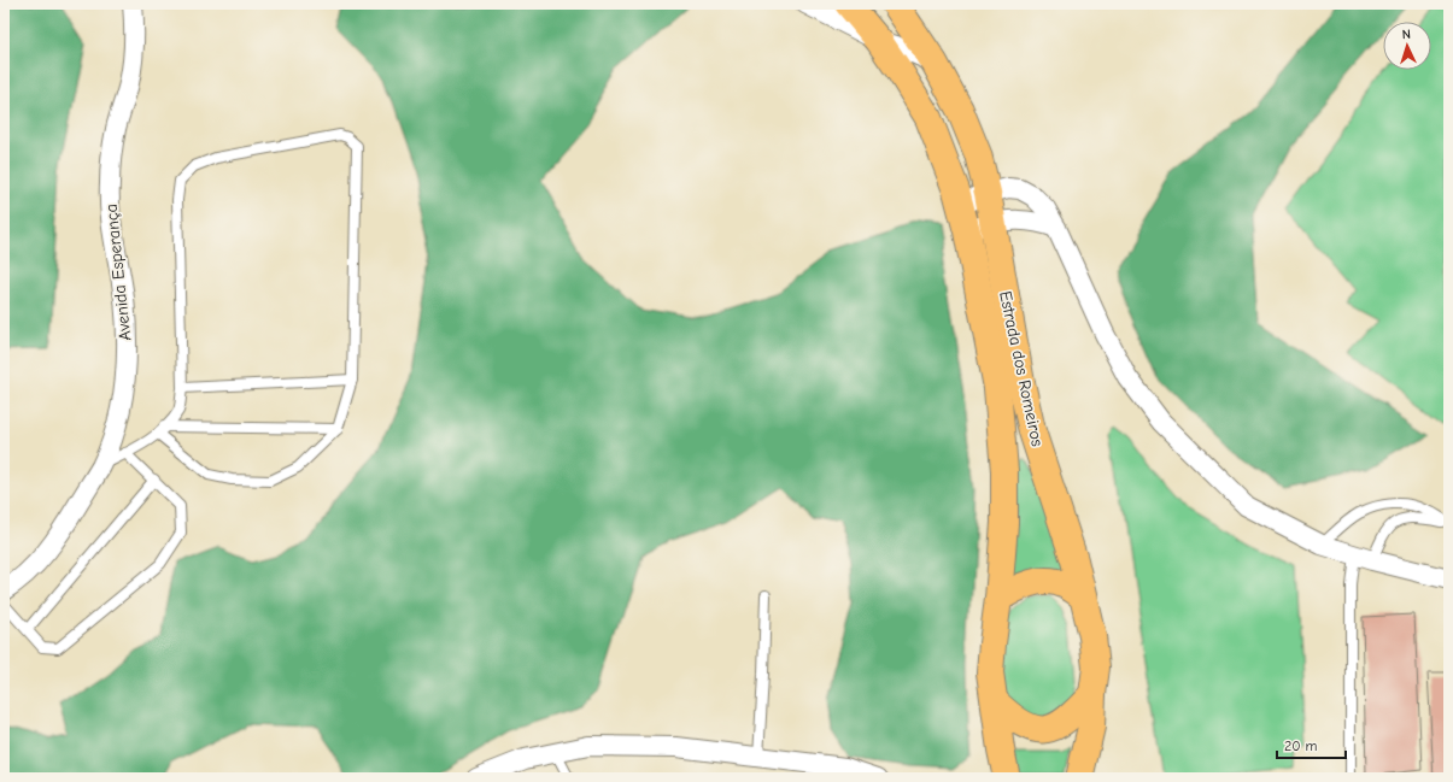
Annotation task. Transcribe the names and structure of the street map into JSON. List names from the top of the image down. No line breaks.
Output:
{"streets":{"main road":["Estrada dos Romeiros"],"street":["Avenida Esperança"]},"scale_bar":"20 m","north":"top"}
